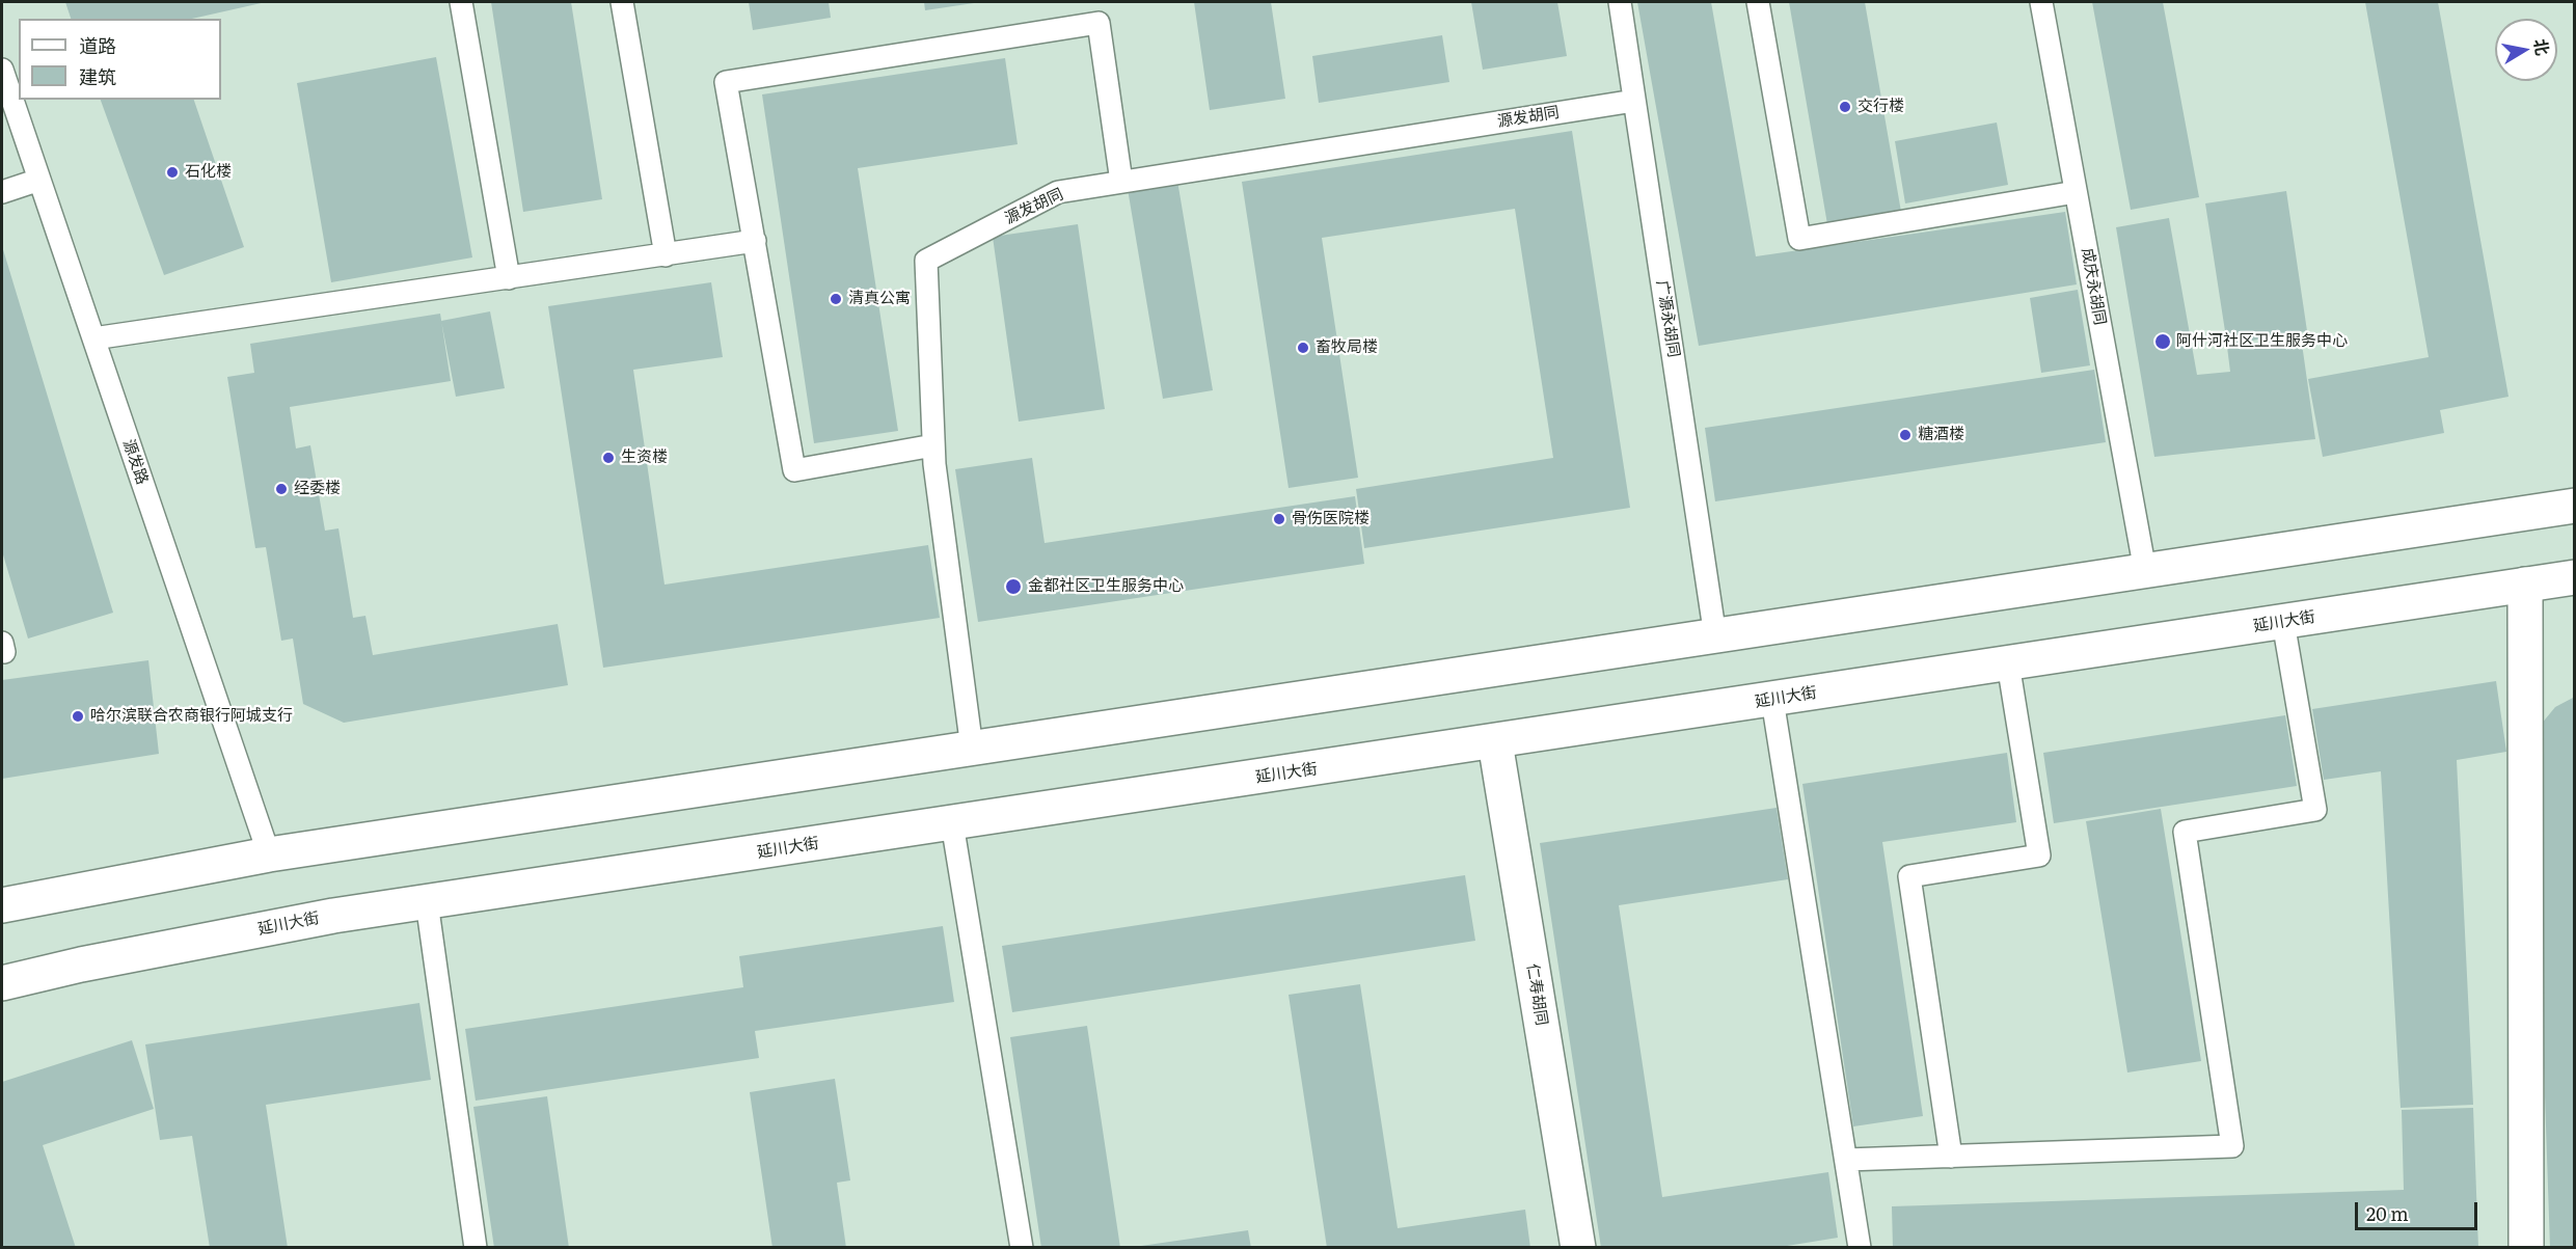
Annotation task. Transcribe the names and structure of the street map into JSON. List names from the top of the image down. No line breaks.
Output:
{"streets":{"main road":["延川大街","仁寿胡同"],"lane":["源发胡同","成庆永胡同","广源永胡同","源发路"]},"crossings":[["源发胡同","广源永胡同"],["延川大街","仁寿胡同"]],"places":["交行楼","石化楼","清真公寓","阿什河社区卫生服务中心","畜牧局楼","糖酒楼","生资楼","经委楼","骨伤医院楼","金都社区卫生服务中心","哈尔滨联合农商银行阿城支行"],"legend":["道路","建筑"],"scale_bar":"20 m","north":"right"}
